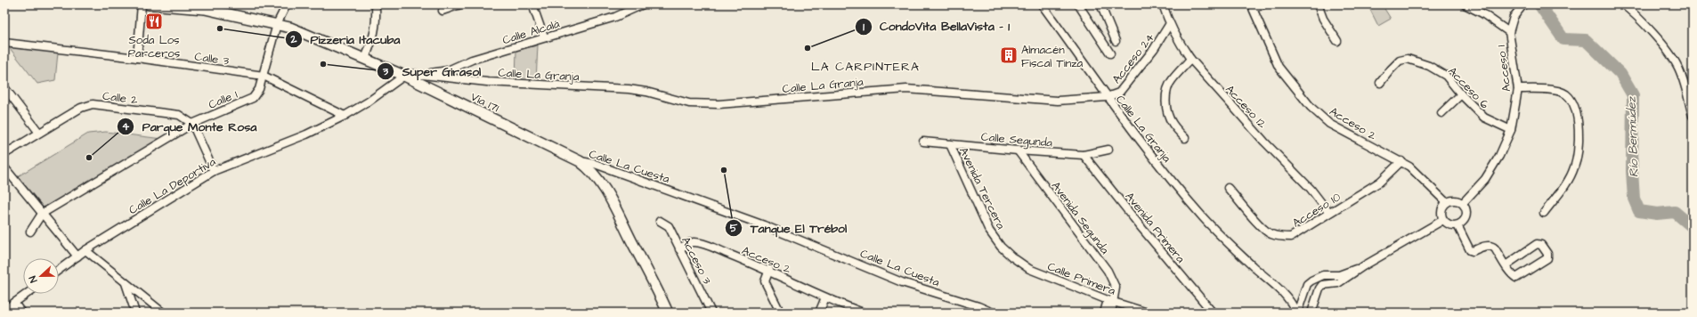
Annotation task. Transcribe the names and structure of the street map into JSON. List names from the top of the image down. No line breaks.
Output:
{"streets":{"main road":["Vía 171"],"street":["Calle Alcalá","Calle 3","Acceso 24","Acceso 1","Calle La Granja","Acceso 6","Calle 2","Calle 1","Acceso 12","Acceso 2","Calle Segunda","Calle La Cuesta","Calle La Deportiva","Avenida Tercera","Acceso 10","Avenida Segunda","Avenida Primera","Acceso 3","Calle Primera"]},"crossings":[["Calle Alcalá","Calle La Granja"],["Calle 3","Calle 1"],["Calle 3","Calle La Deportiva"],["Acceso 24","Calle La Granja"],["Acceso 24","Acceso 12"],["Acceso 1","Acceso 6"],["Acceso 1","Acceso 2"],["Calle La Granja","Vía 171"],["Calle La Granja","Calle La Deportiva"],["Calle 2","Calle 1"],["Calle 1","Vía 171"],["Vía 171","Calle La Cuesta"],["Vía 171","Calle La Deportiva"],["Acceso 12","Acceso 10"],["Acceso 2","Acceso 10"],["Acceso 2","Acceso 3"],["Calle Segunda","Avenida Tercera"],["Calle Segunda","Avenida Segunda"],["Calle Segunda","Avenida Primera"],["Avenida Tercera","Calle Primera"],["Avenida Segunda","Calle Primera"]],"districts":["LA CARPINTERA"],"water":["Río Bermúdez"],"places":{"restaurant":["Soda Los Parceros"],"other":["Pizzeria Itacuba","CondoVita BellaVista - 1","Super Girasol","Parque Monte Rosa","Tanque El Trébol"],"building":["Almacén Fiscal Tinza"]},"north":"left"}
